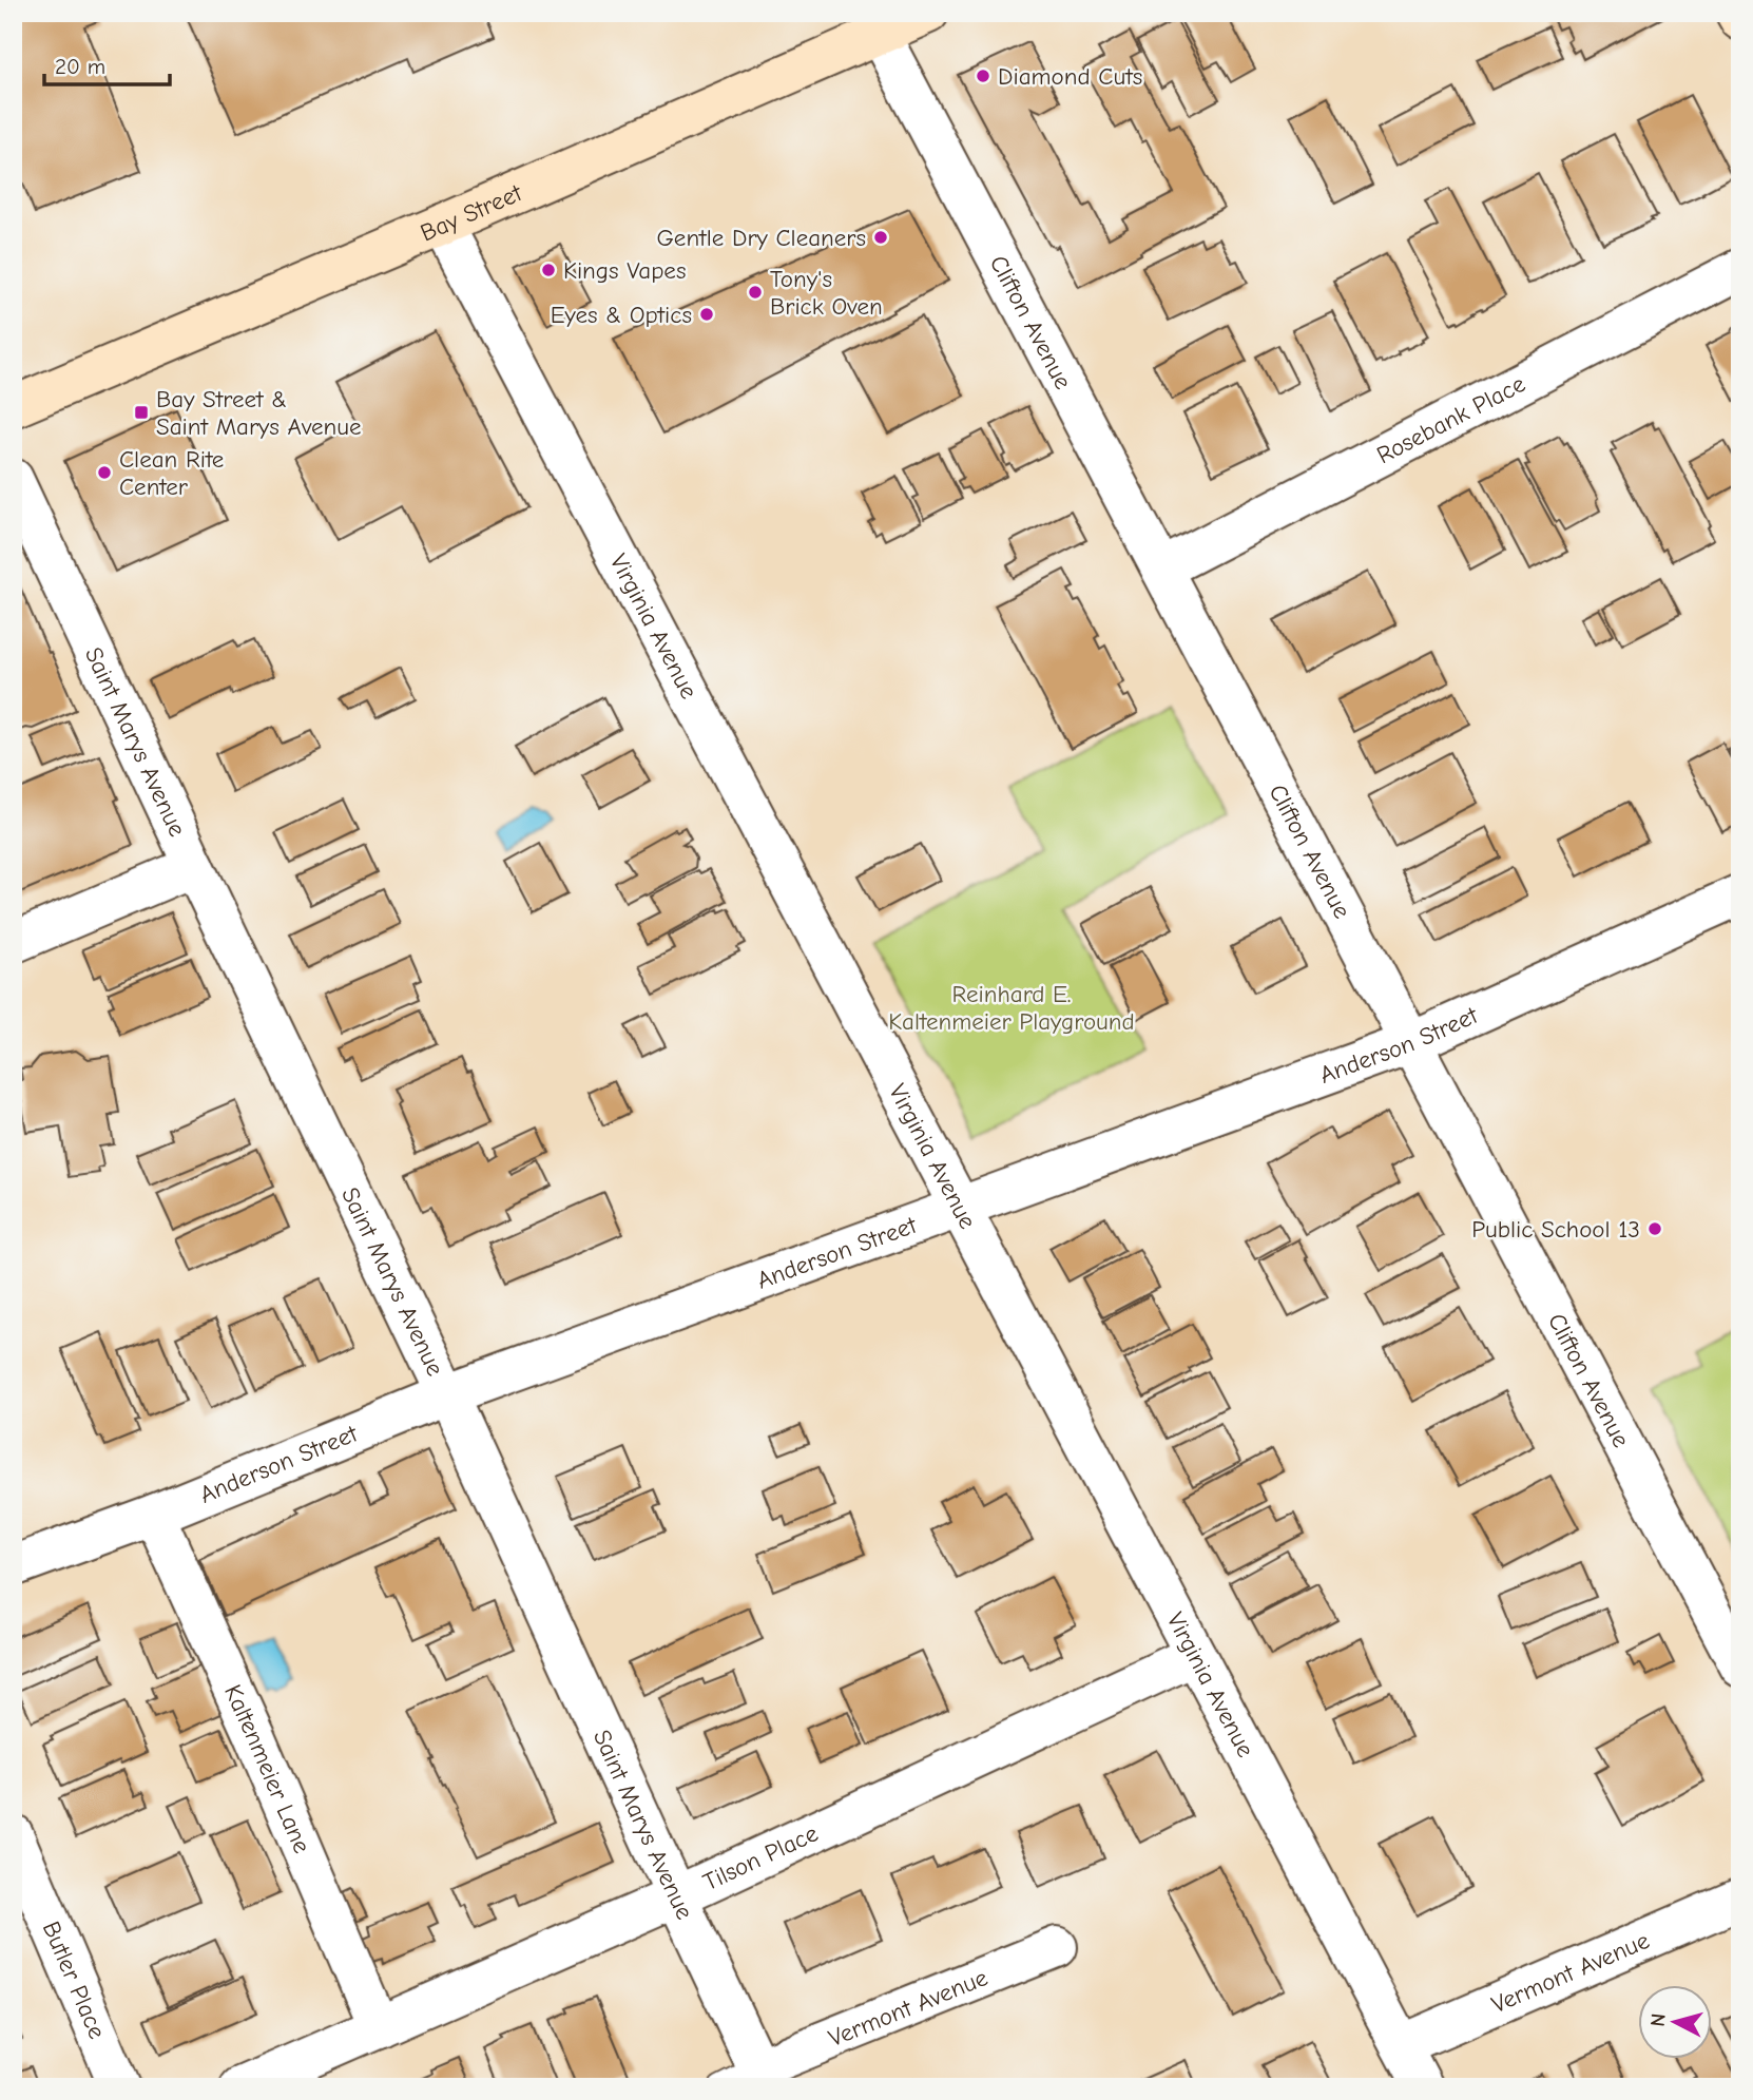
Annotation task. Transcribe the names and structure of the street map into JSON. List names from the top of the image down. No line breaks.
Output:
{"streets":{"main road":["Bay Street"],"street":["Clifton Avenue","Rosebank Place","Virginia Avenue","Saint Marys Avenue","Anderson Street","Kaltenmeier Lane","Tilson Place","Vermont Avenue","Butler Place"]},"crossings":[["Bay Street","Clifton Avenue"],["Bay Street","Virginia Avenue"],["Clifton Avenue","Rosebank Place"],["Clifton Avenue","Anderson Street"],["Virginia Avenue","Anderson Street"],["Virginia Avenue","Tilson Place"],["Virginia Avenue","Vermont Avenue"],["Saint Marys Avenue","Anderson Street"],["Saint Marys Avenue","Tilson Place"],["Saint Marys Avenue","Vermont Avenue"],["Anderson Street","Kaltenmeier Lane"],["Kaltenmeier Lane","Tilson Place"]],"parks":["Reinhard E. Kaltenmeier Playground"],"places":{"other":["Diamond Cuts","Gentle Dry Cleaners","Kings Vapes","Tony's Brick Oven","Eyes & Optics","Clean Rite Center","Public School 13"],"transit":["Bay Street & Saint Marys Avenue"]},"scale_bar":"20 m","north":"left"}
